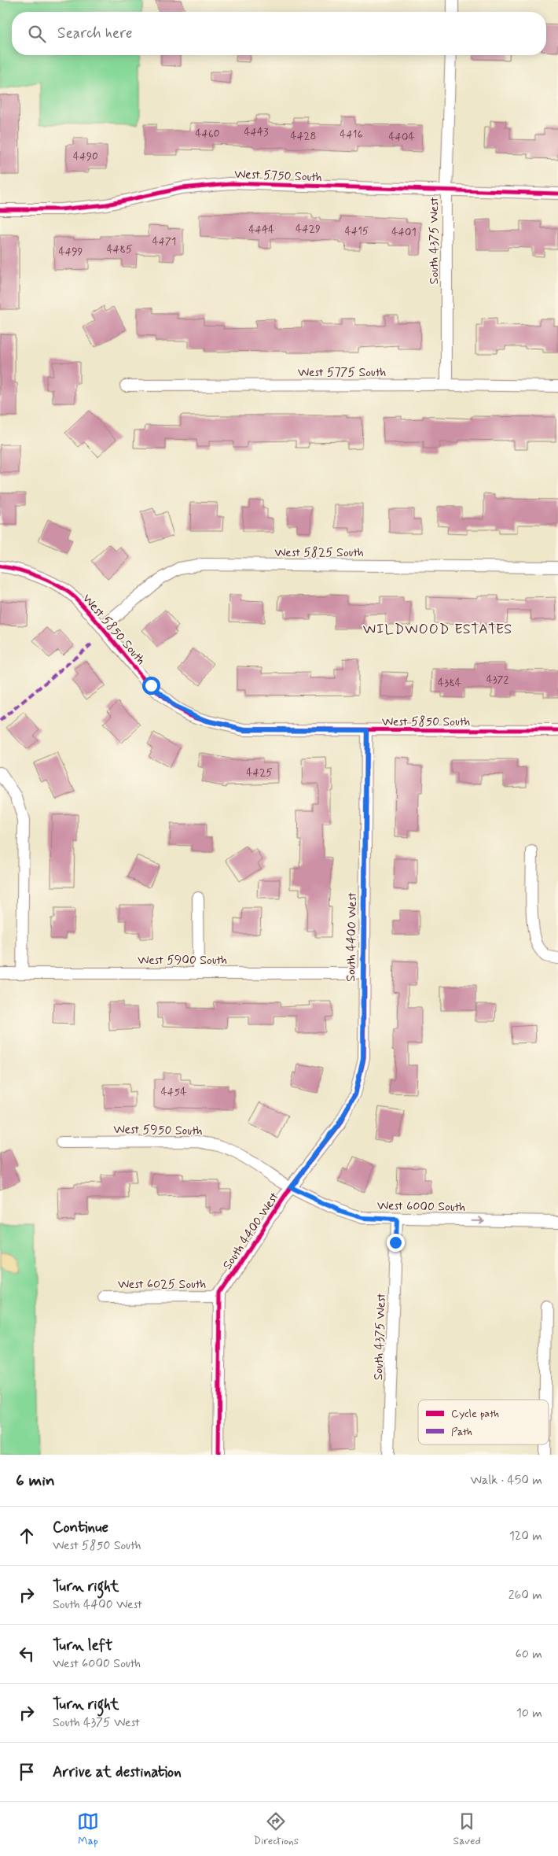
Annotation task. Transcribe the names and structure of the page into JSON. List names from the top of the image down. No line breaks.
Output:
{"streets":{"street":["West 5750 South","South 4375 West","West 5775 South","West 5825 South","West 5850 South","South 4400 West","West 5900 South","West 5950 South","West 6000 South","West 6025 South"]},"crossings":[["West 5750 South","South 4375 West"],["South 4375 West","West 5775 South"],["South 4375 West","West 6000 South"],["West 5825 South","West 5850 South"],["West 5850 South","South 4400 West"],["South 4400 West","West 5900 South"],["South 4400 West","West 5950 South"],["South 4400 West","West 6000 South"],["South 4400 West","West 6025 South"],["West 5950 South","West 6000 South"]],"one_way":["West 6000 South"],"districts":["WILDWOOD ESTATES"],"house_numbers":["4443","4460","4416","4428","4404","4490","4429","4444","4415","4401","4471","4485","4499","4372","4384","4425","4454"],"legend":["Cycle path","Path"],"page":{"search":"Search here","heading":["6 min","Walk · 450 m"],"list":[["Continue","West 5850 South","120 m"],["Turn right","South 4400 West","260 m"],["Turn left","West 6000 South","60 m"],["Turn right","South 4375 West","10 m"],"Arrive at destination"],"nav":["Map","Directions","Saved"]}}
